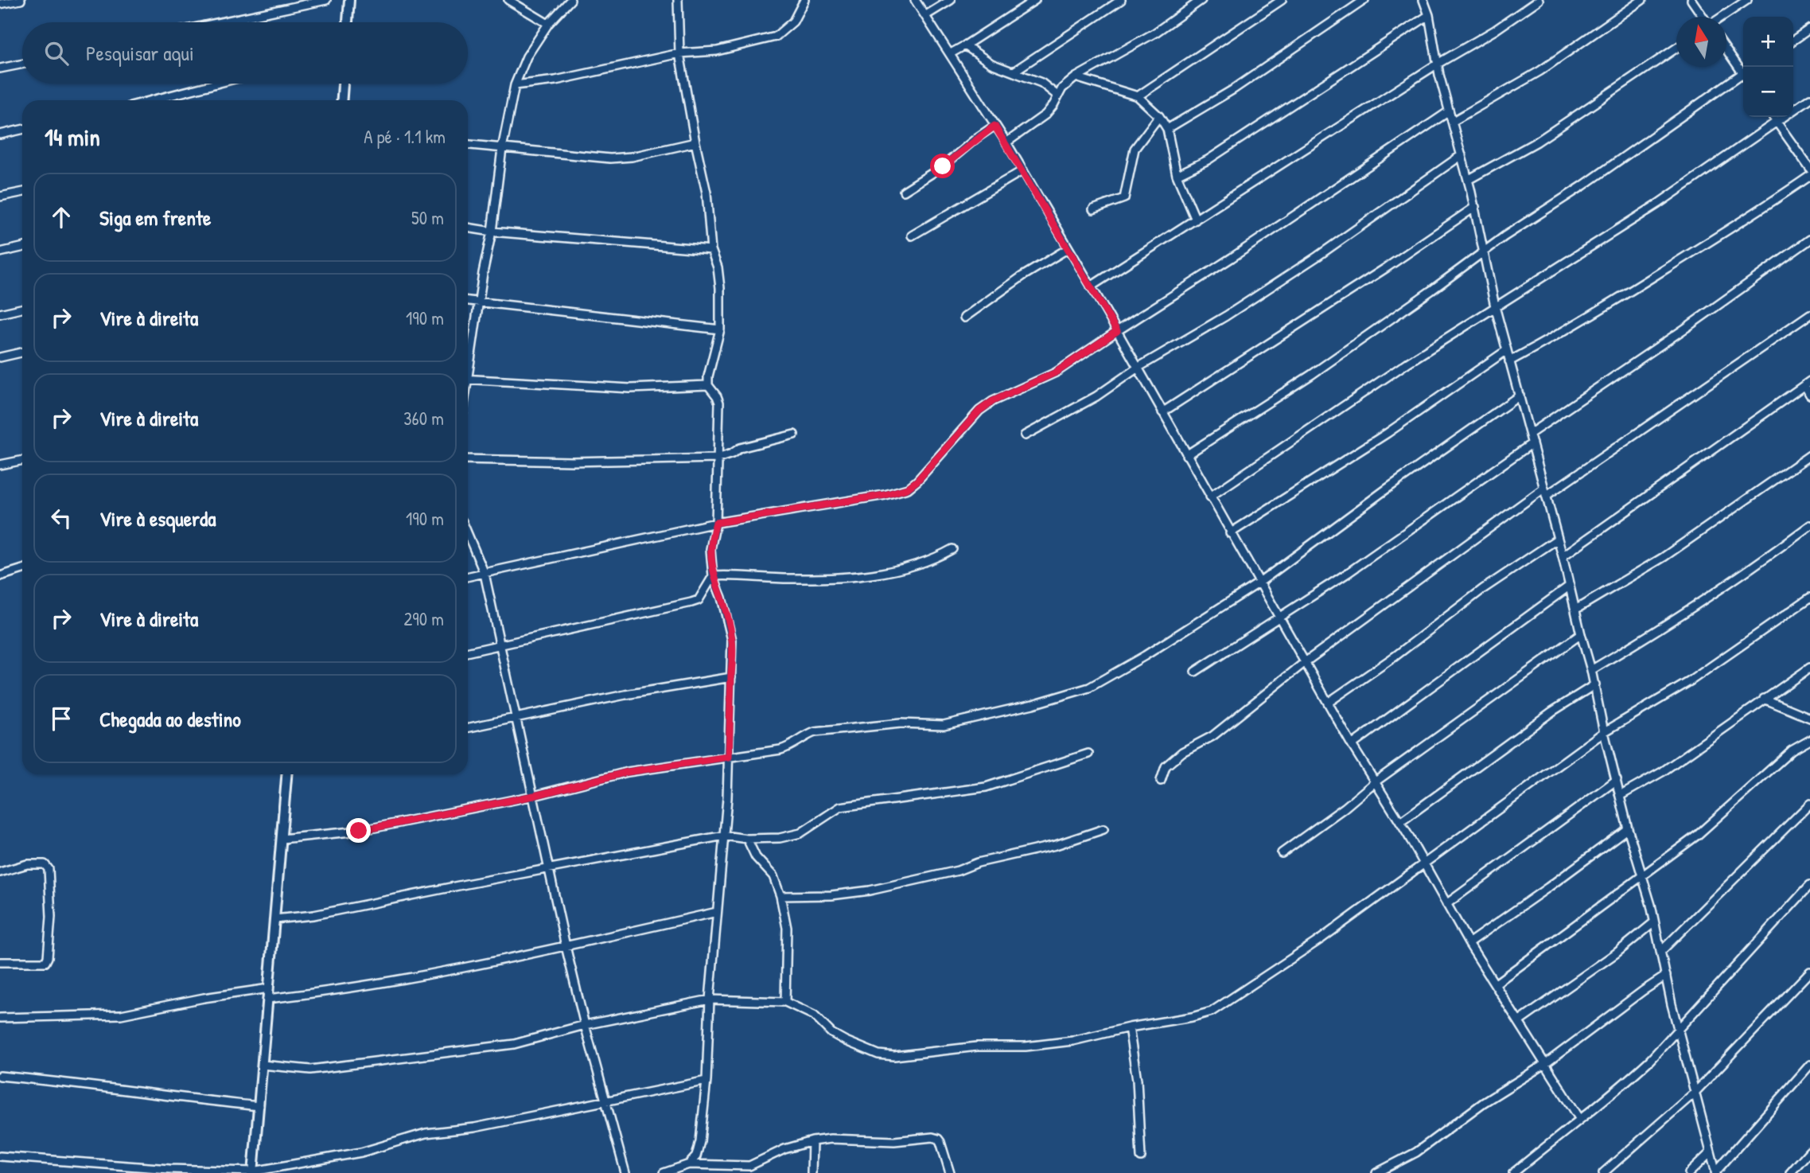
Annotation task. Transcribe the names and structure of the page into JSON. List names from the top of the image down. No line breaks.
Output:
{"north":"top","page":{"map_buttons":["+","−"],"search":"Pesquisar aqui","heading":["14 min","A pé · 1.1 km"],"list":[["Siga em frente","50 m"],["Vire à direita","190 m"],["Vire à direita","360 m"],["Vire à esquerda","190 m"],["Vire à direita","290 m"],"Chegada ao destino"]}}
